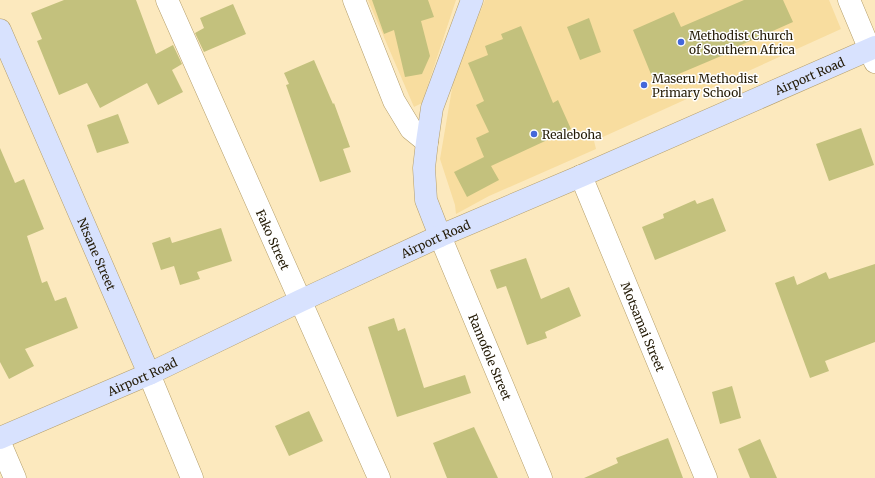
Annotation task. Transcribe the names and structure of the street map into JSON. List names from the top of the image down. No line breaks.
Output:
{"streets":{"street":["Airport Road","Fako Street","Ntsane Street","Motsamai Street","Ramofole Street"]},"crossings":[["Airport Road","Fako Street"],["Airport Road","Ntsane Street"],["Airport Road","Motsamai Street"],["Airport Road","Ramofole Street"]],"places":["Methodist Church of Southern Africa","Maseru Methodist Primary School","Realeboha"]}
